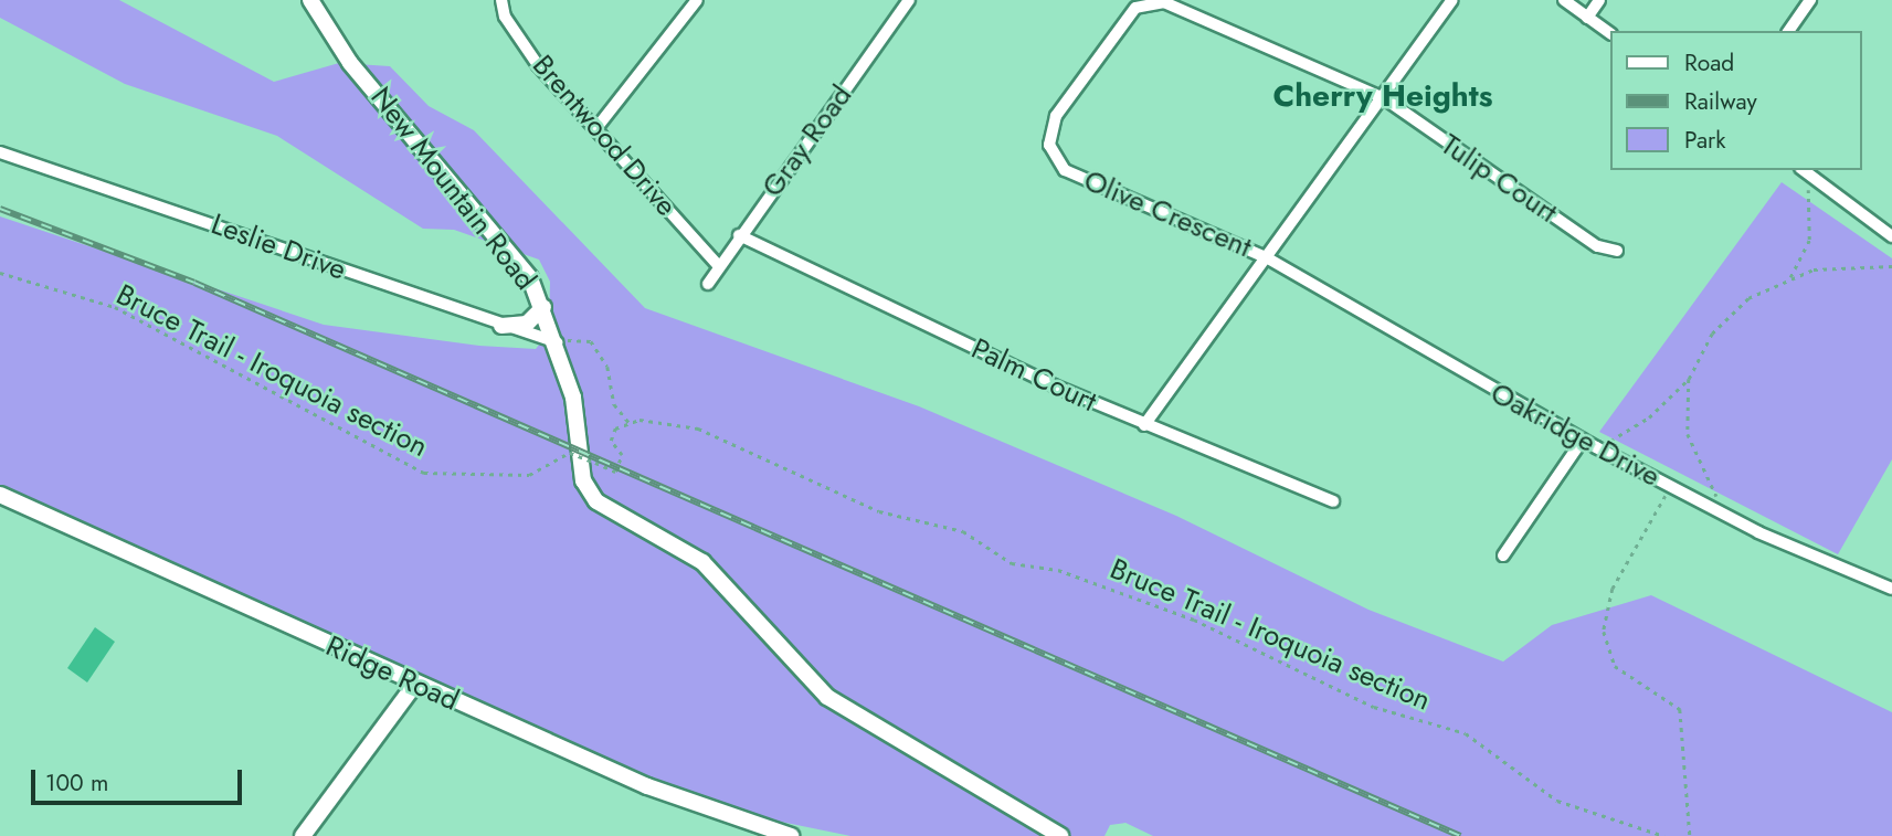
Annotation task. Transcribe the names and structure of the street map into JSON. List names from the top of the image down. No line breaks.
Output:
{"streets":{"main road":["New Mountain Road","Ridge Road"],"street":["Brentwood Drive","Gray Road","Tulip Court","Olive Crescent","Leslie Drive","Palm Court","Oakridge Drive"],"path":["Bruce Trail - Iroquoia section"]},"crossings":[["Brentwood Drive","Gray Road"],["Gray Road","Palm Court"],["Tulip Court","Olive Crescent"],["New Mountain Road","Leslie Drive"],["Olive Crescent","Oakridge Drive"]],"districts":["Cherry Heights"],"legend":["Road","Railway","Park"],"scale_bar":"100 m"}
